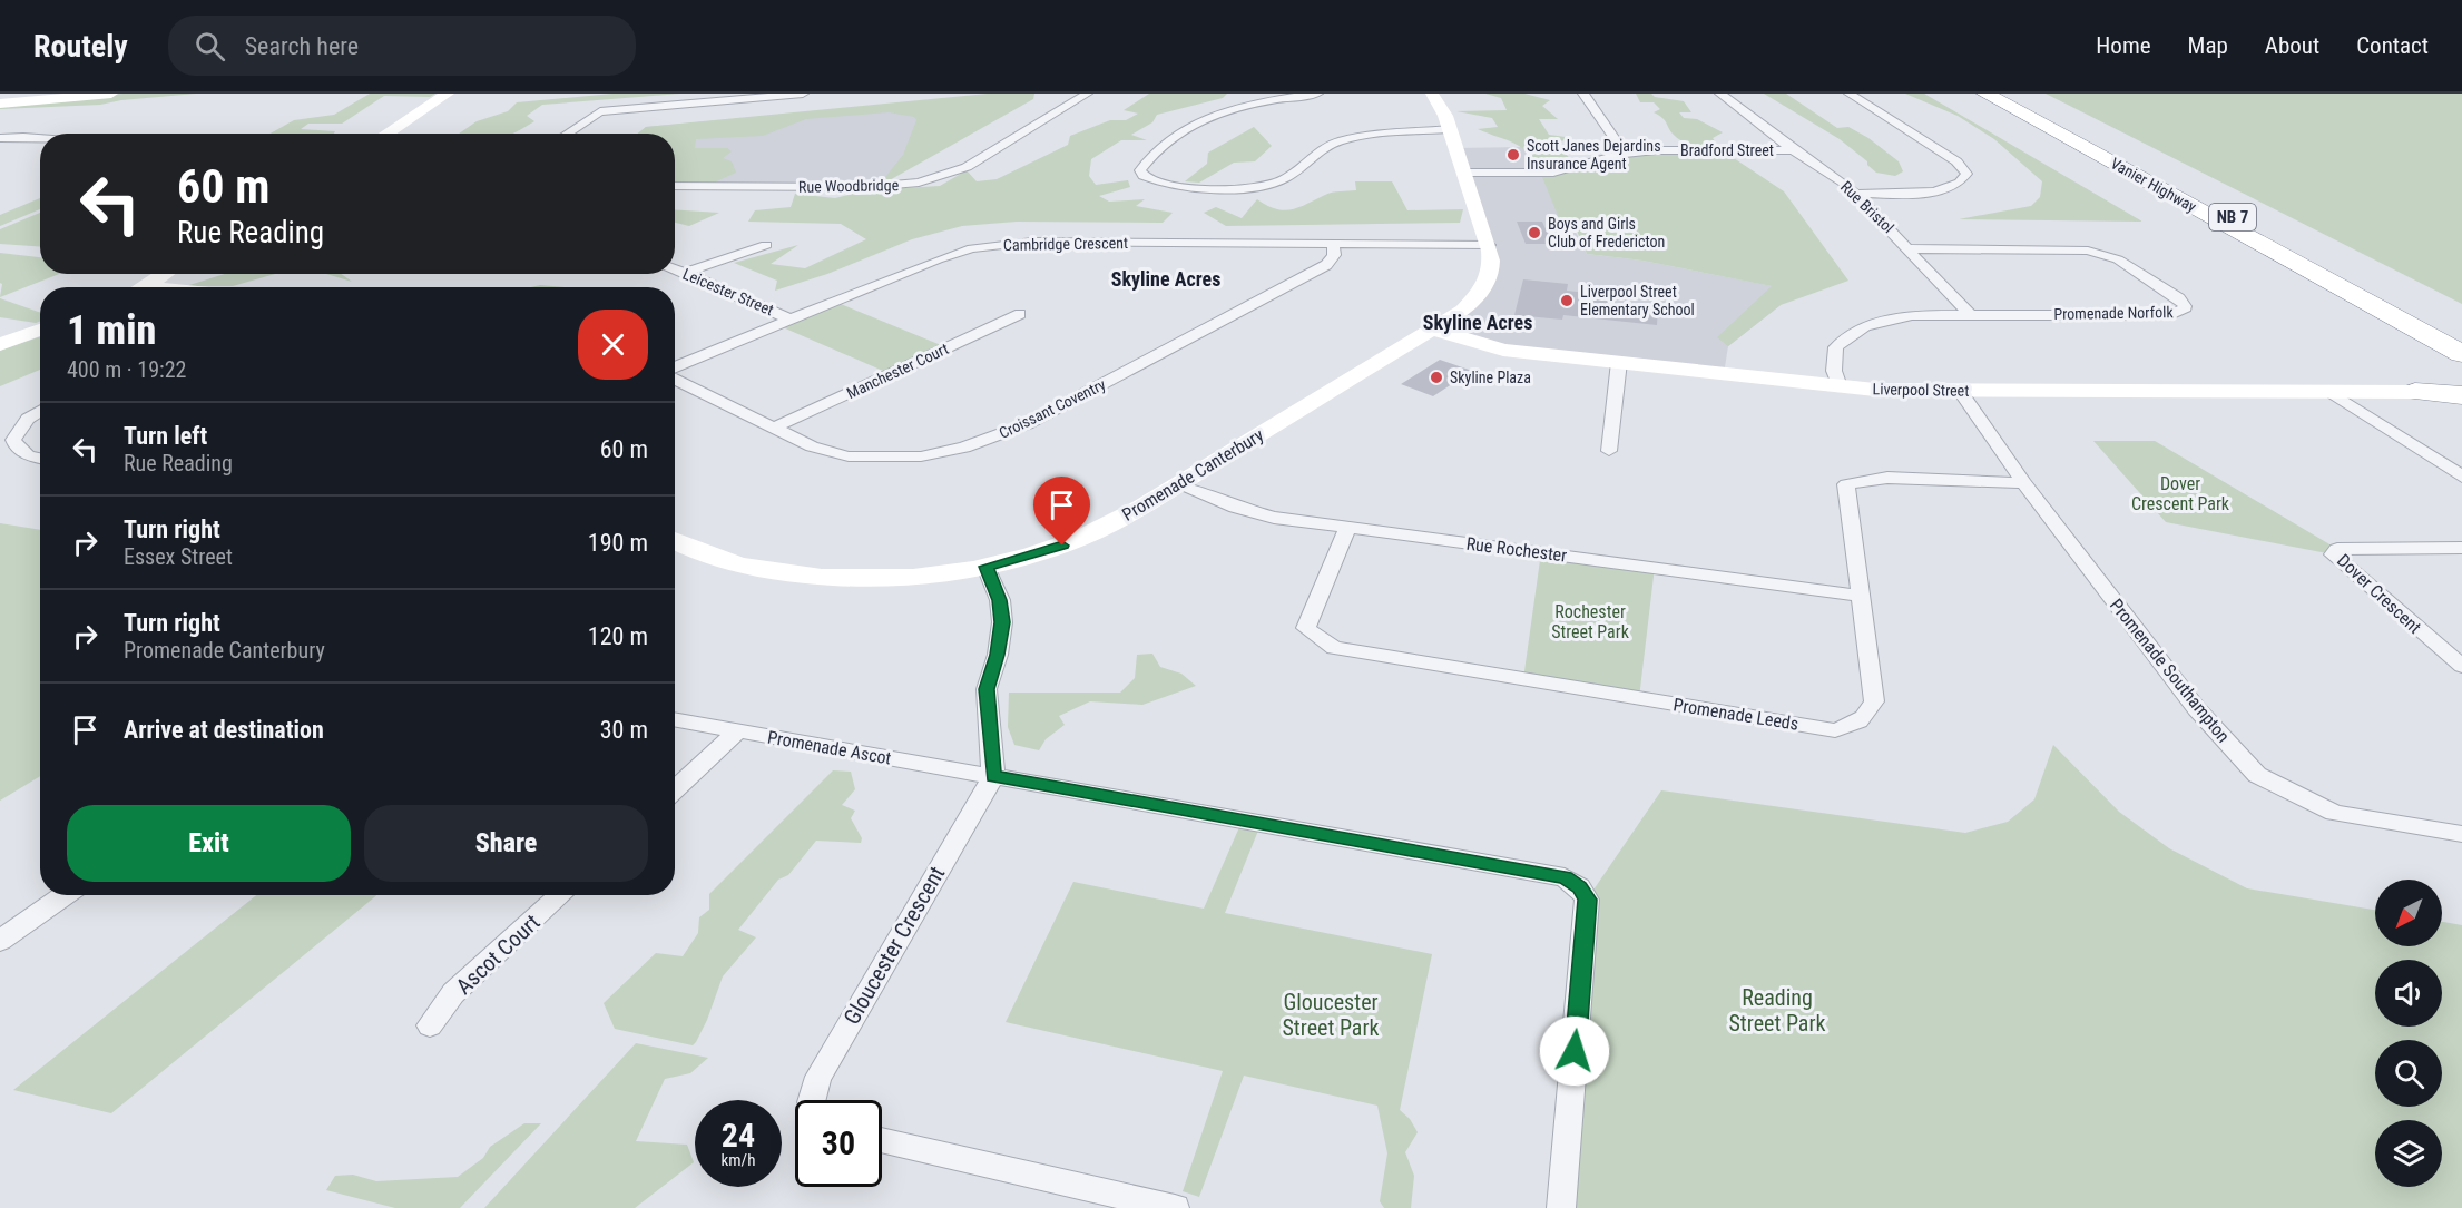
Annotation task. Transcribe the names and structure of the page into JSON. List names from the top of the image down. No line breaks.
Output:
{"streets":{"highway":["Vanier Highway","NB 7"],"street":["Bradford Street","Rue Woodbridge","Rue Bristol","Cambridge Crescent","Leicester Street","Promenade Norfolk","Manchester Court","Liverpool Street","Croissant Coventry","Promenade Canterbury","Rue Rochester","Dover Crescent","Promenade Southampton","Promenade Leeds","Promenade Ascot","Gloucester Crescent","Ascot Court"]},"crossings":[["Bradford Street","Rue Bristol"],["Bradford Street","Promenade Canterbury"],["Rue Bristol","Promenade Norfolk"],["Cambridge Crescent","Leicester Street"],["Cambridge Crescent","Croissant Coventry"],["Cambridge Crescent","Promenade Canterbury"],["Promenade Norfolk","Liverpool Street"],["Manchester Court","Croissant Coventry"],["Liverpool Street","Promenade Canterbury"],["Liverpool Street","Promenade Southampton"],["Promenade Canterbury","Rue Rochester"],["Rue Rochester","Promenade Leeds"],["Promenade Southampton","Promenade Leeds"],["Promenade Ascot","Gloucester Crescent"]],"districts":["Skyline Acres","Skyline Acres"],"parks":["Dover Crescent Park","Rochester Street Park","Reading Street Park","Gloucester Street Park"],"places":["Scott Janes Dejardins Insurance Agent","Boys and Girls Club of Fredericton","Liverpool Street Elementary School","Skyline Plaza"],"north":"bottom left","page":{"header":"Routely","search":"Search here","nav":["Home","Map","About","Contact"],"turn":["60 m","Rue Reading"],"heading":["1 min","400 m · 19:22"],"list":[{"name":"Turn left","note":"Rue Reading","value":"60 m"},{"name":"Turn right","note":"Essex Street","value":"190 m"},{"name":"Turn right","note":"Promenade Canterbury","value":"120 m"},{"name":"Arrive at destination","value":"30 m"}],"buttons":["Exit","Share"],"speed":"24 km/h","limit":"30"}}
